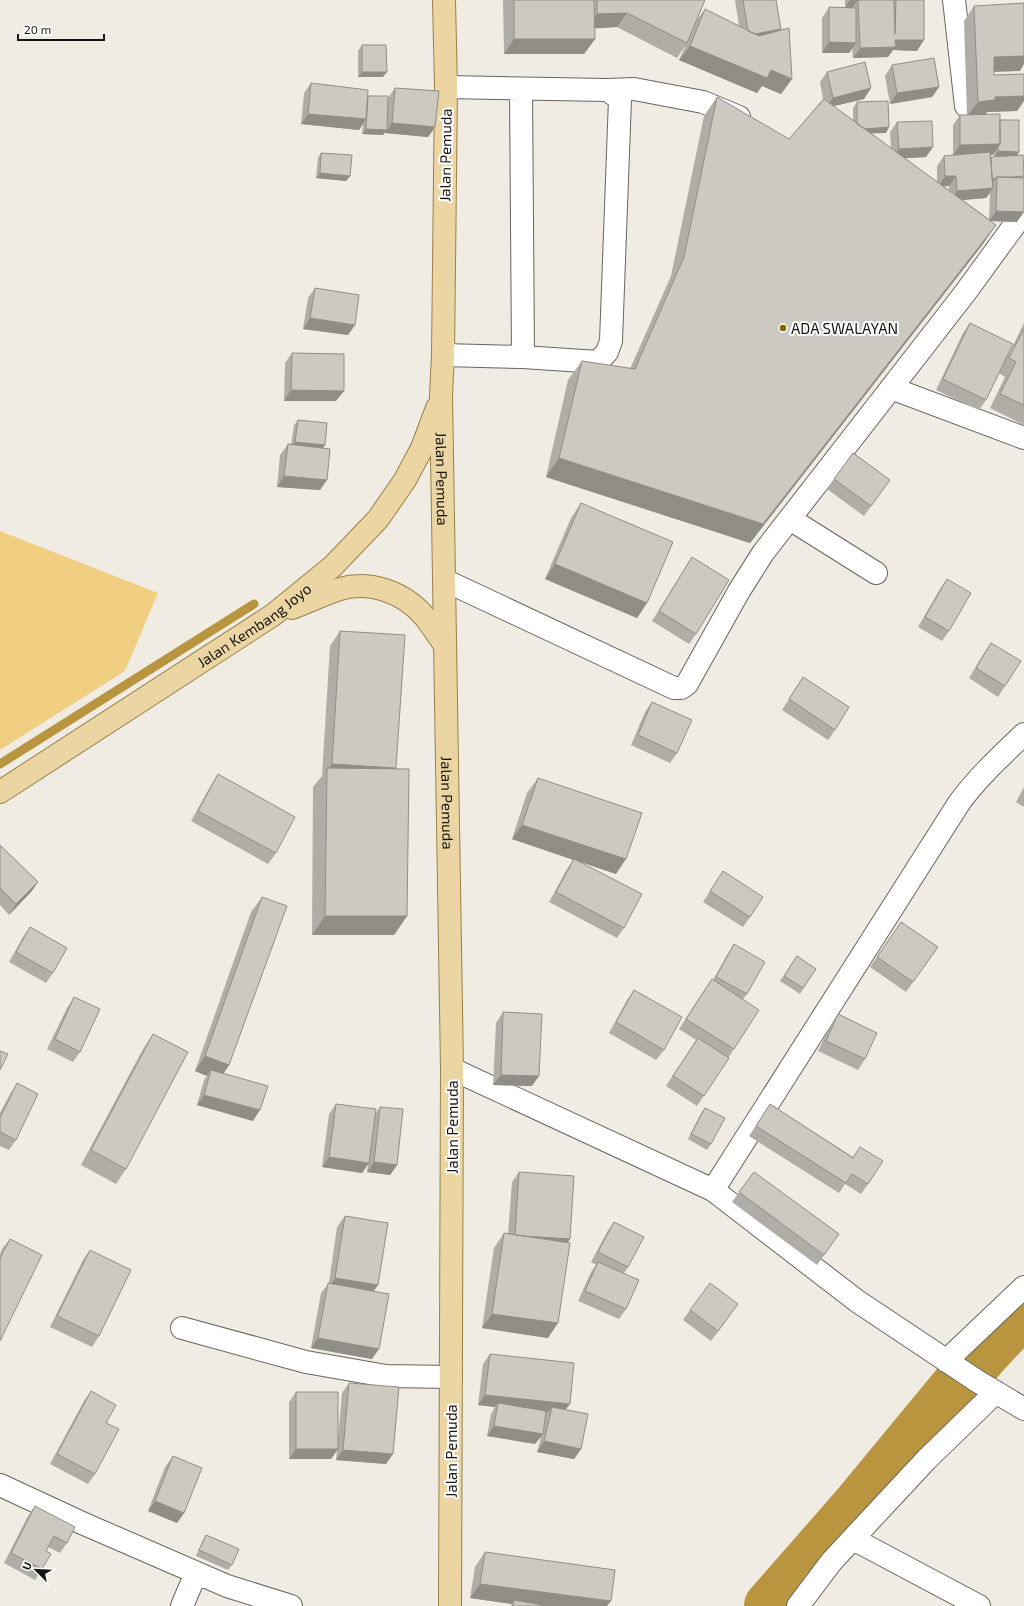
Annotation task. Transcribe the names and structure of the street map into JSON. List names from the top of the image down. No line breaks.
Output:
{"streets":{"main road":["Jalan Pemuda","Jalan Kembang Joyo"]},"crossings":[["Jalan Pemuda","Jalan Kembang Joyo"]],"places":["ADA SWALAYAN"],"scale_bar":"20 m","north":"top left"}
